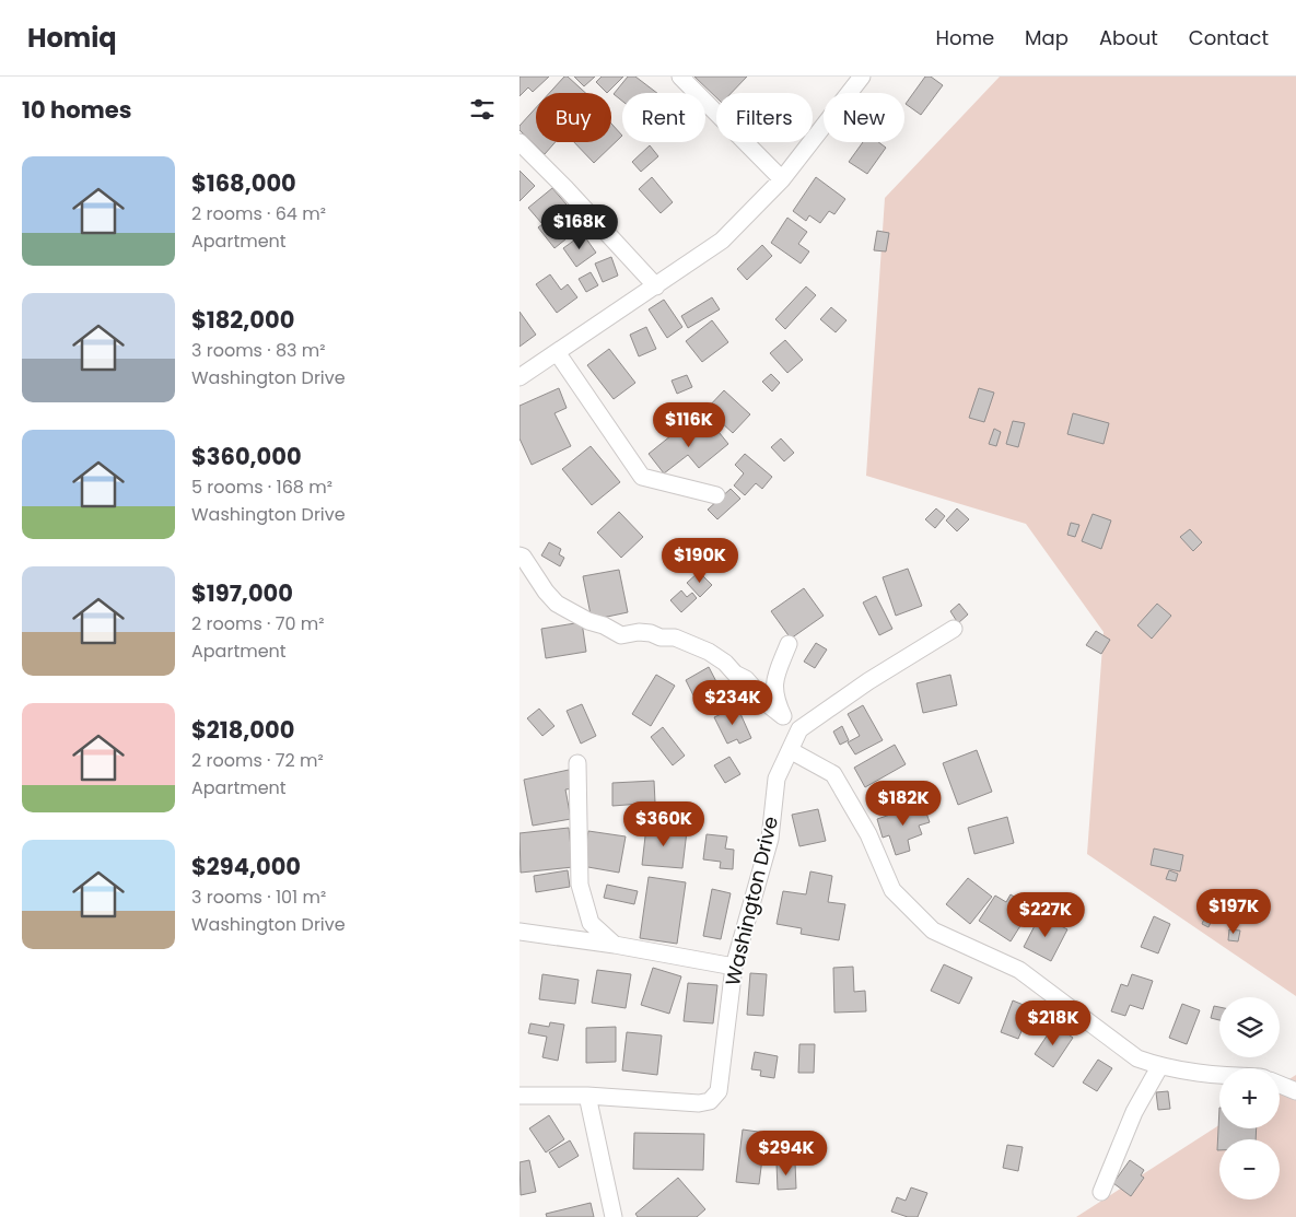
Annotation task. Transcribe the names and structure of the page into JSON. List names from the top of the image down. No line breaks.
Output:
{"streets":{"street":["Washington Drive"]},"page":{"header":"Homiq","nav":["Home","Map","About","Contact"],"heading":"10 homes","chip":["Buy","Rent","Filters","New"],"list":[{"name":"$168,000","note":"2 rooms · 64 m² · Apartment"},{"name":"$182,000","note":"3 rooms · 83 m² · Washington Drive"},{"name":"$360,000","note":"5 rooms · 168 m² · Washington Drive"},{"name":"$197,000","note":"2 rooms · 70 m² · Apartment"},{"name":"$218,000","note":"2 rooms · 72 m² · Apartment"},{"name":"$294,000","note":"3 rooms · 101 m² · Washington Drive"}],"price":["$168K","$116K","$190K","$234K","$182K","$360K","$197K","$227K","$218K","$294K"],"map_buttons":["+","−"]}}
